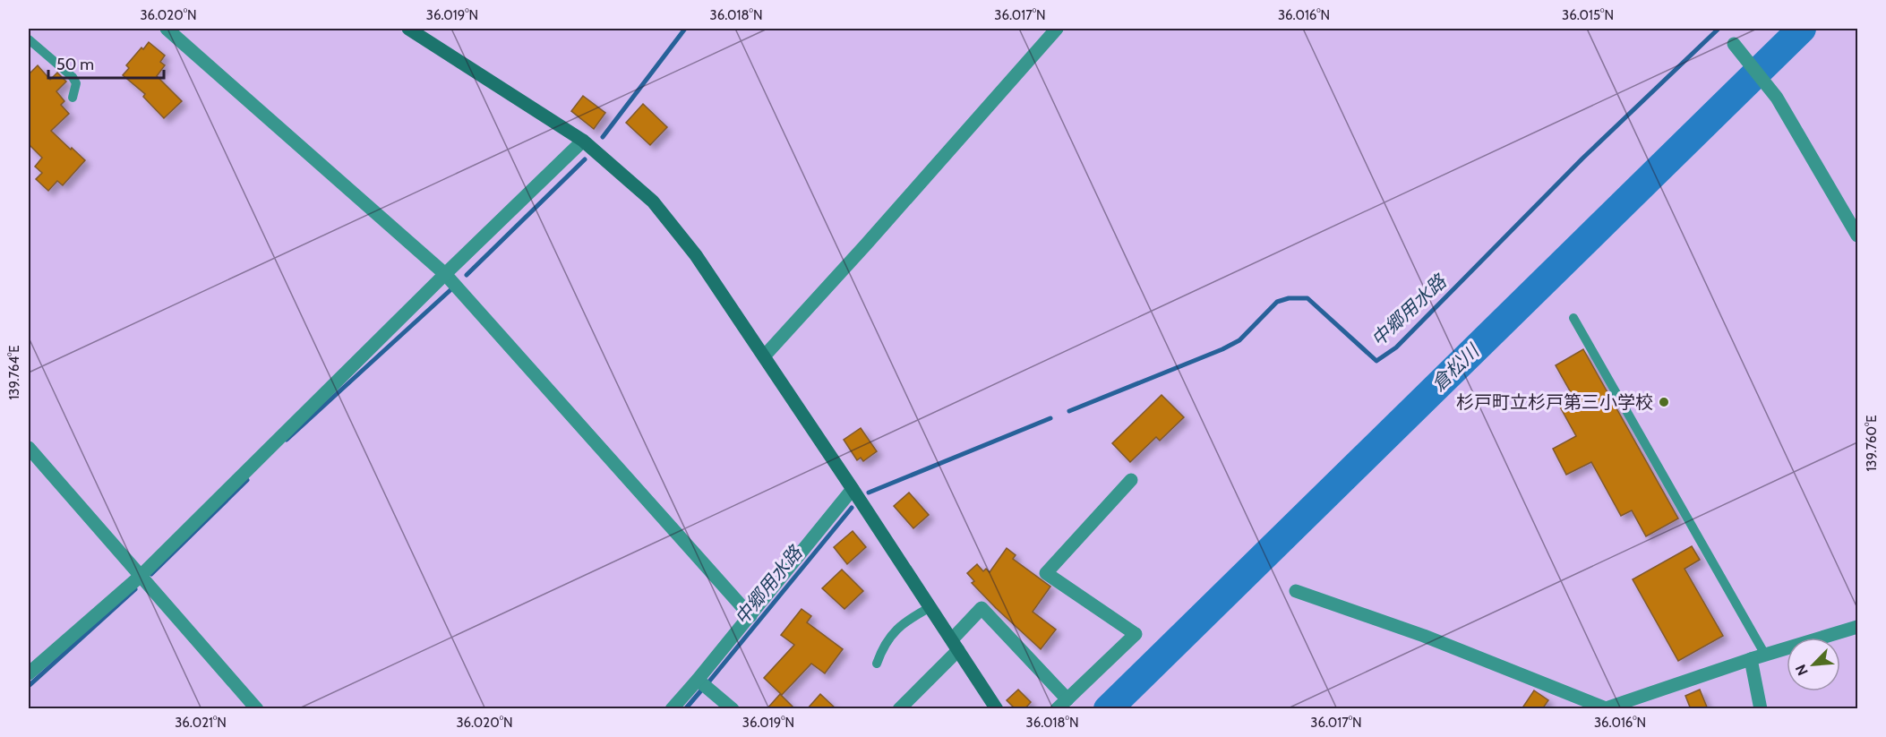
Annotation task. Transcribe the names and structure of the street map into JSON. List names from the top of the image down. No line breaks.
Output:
{"water":["中郷用水路","倉松川"],"places":["杉戸町立杉戸第三小学校"],"scale_bar":"50 m","north":"bottom left","coordinates":["36.020°N","36.019°N","36.018°N","36.017°N","36.016°N","36.015°N","139.764°E","139.760°E","36.021°N"]}
